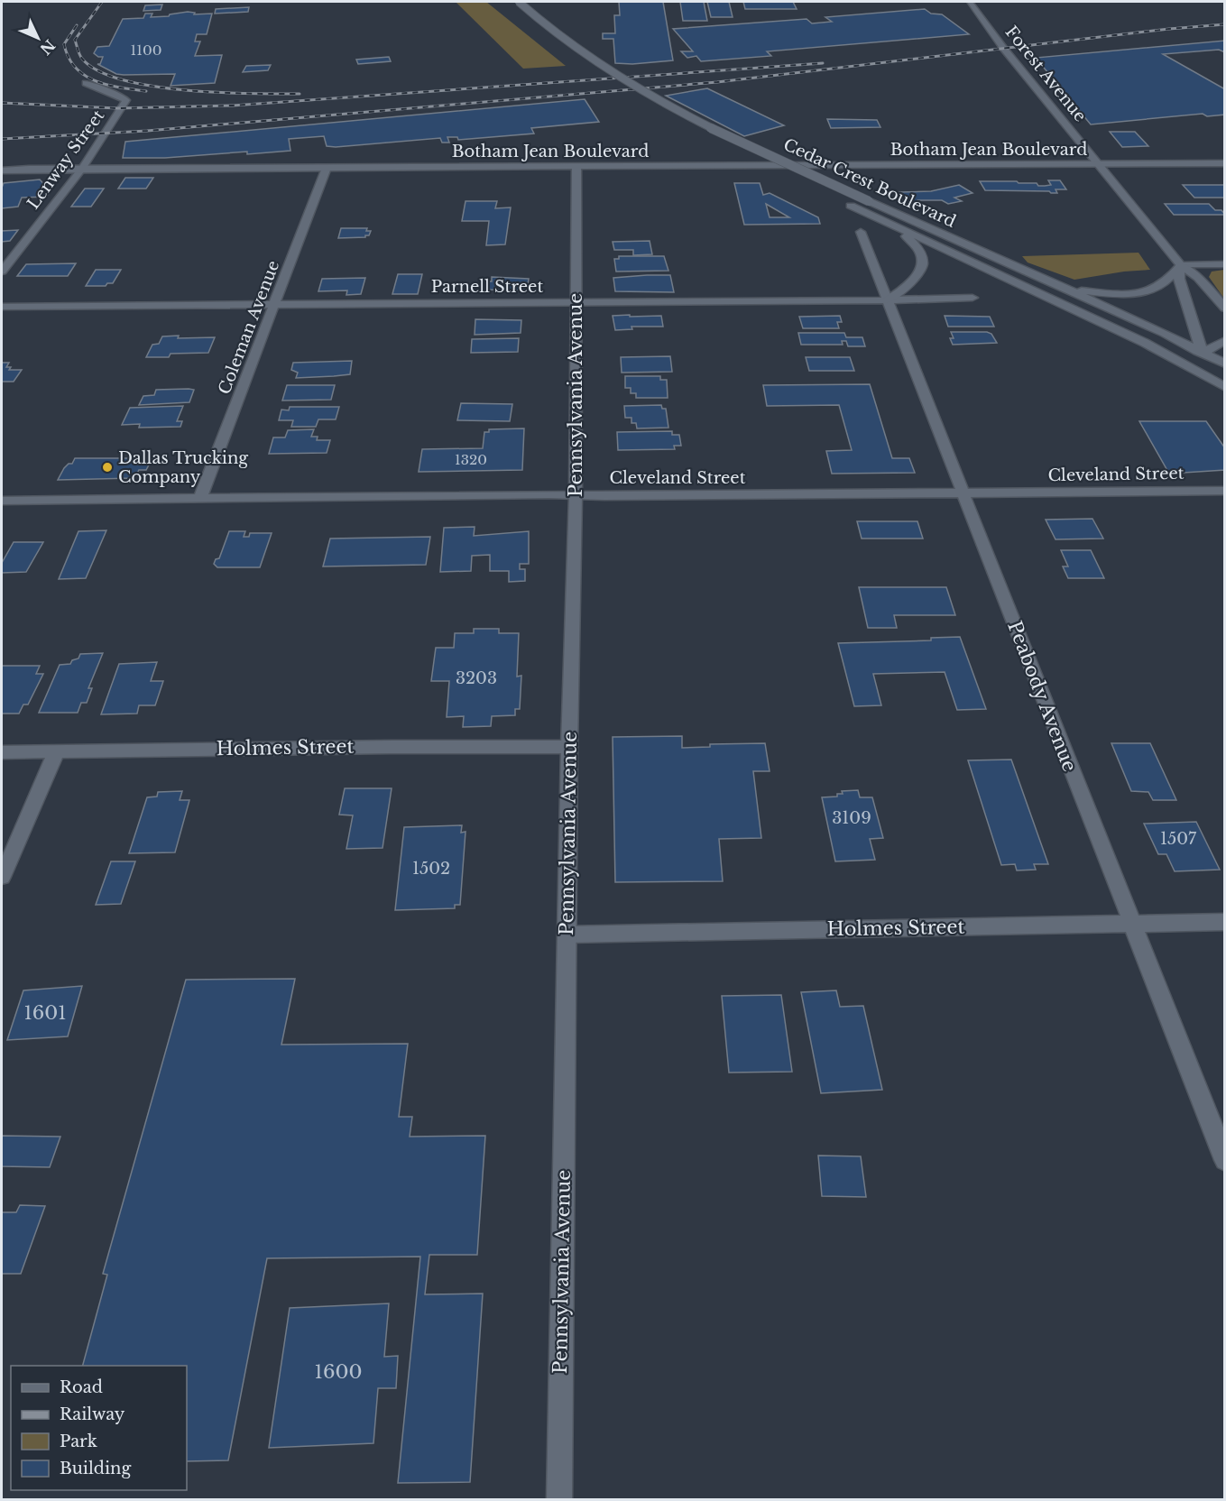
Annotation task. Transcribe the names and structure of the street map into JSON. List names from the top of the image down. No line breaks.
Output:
{"streets":{"street":["Forest Avenue","Botham Jean Boulevard","Lenway Street","Cedar Crest Boulevard","Parnell Street","Coleman Avenue","Pennsylvania Avenue","Cleveland Street","Peabody Avenue","Holmes Street"]},"crossings":[["Forest Avenue","Botham Jean Boulevard"],["Botham Jean Boulevard","Lenway Street"],["Botham Jean Boulevard","Coleman Avenue"],["Botham Jean Boulevard","Pennsylvania Avenue"],["Parnell Street","Coleman Avenue"],["Parnell Street","Pennsylvania Avenue"],["Parnell Street","Peabody Avenue"],["Coleman Avenue","Cleveland Street"],["Pennsylvania Avenue","Cleveland Street"],["Pennsylvania Avenue","Holmes Street"],["Cleveland Street","Peabody Avenue"],["Peabody Avenue","Holmes Street"]],"places":["Dallas Trucking Company"],"house_numbers":["1100","1320","3203","3109","1507","1502","1601","1600"],"legend":["Road","Railway","Park","Building"],"north":"bottom right"}
